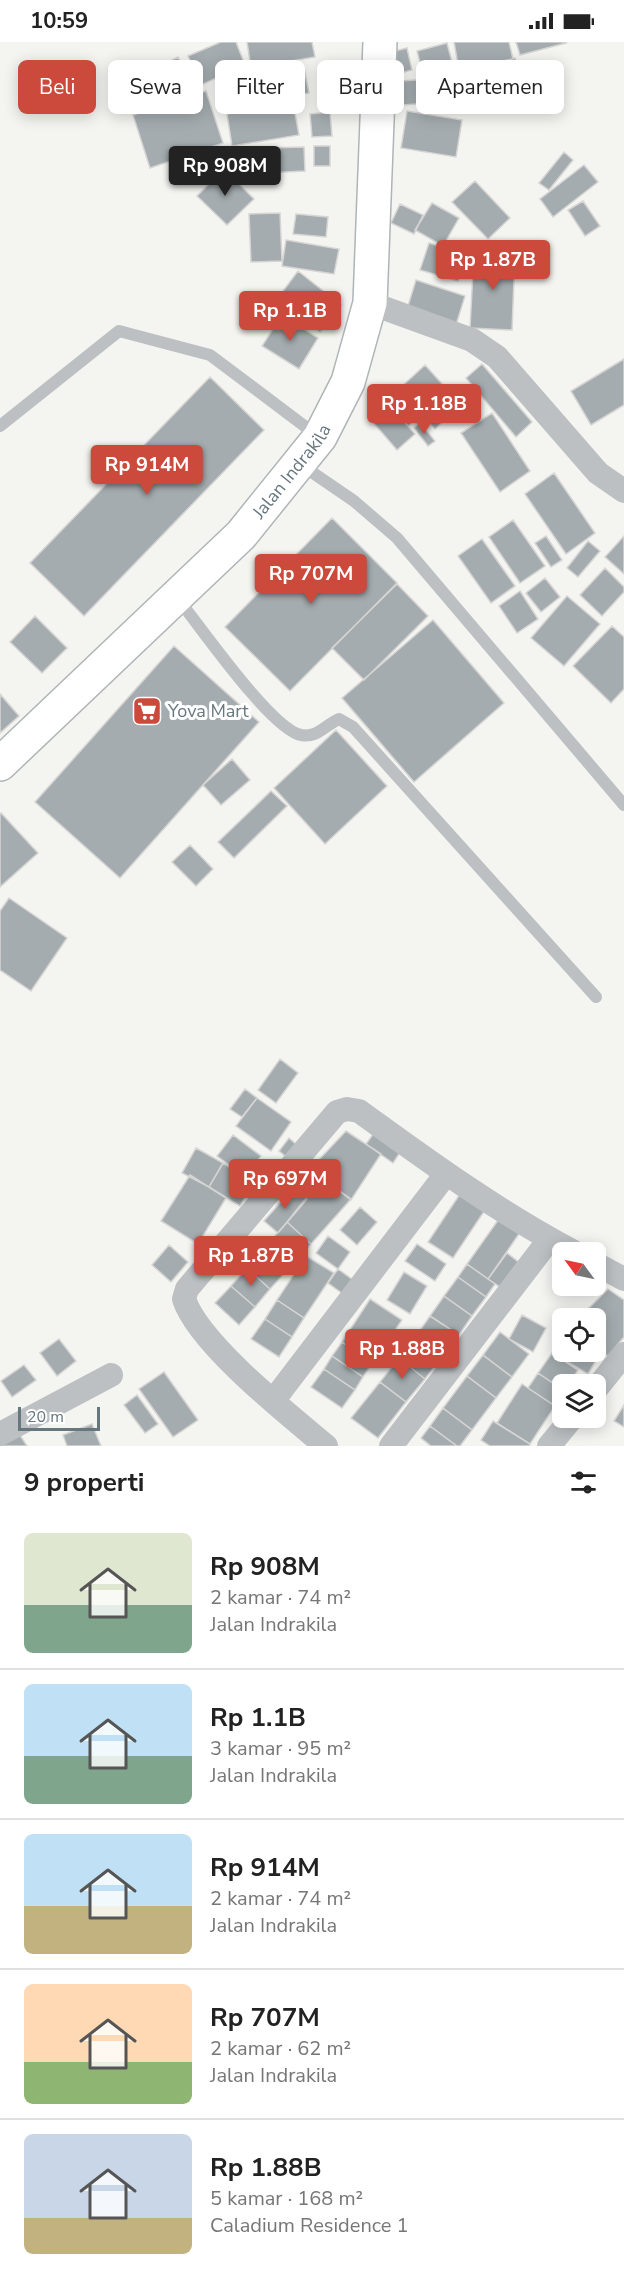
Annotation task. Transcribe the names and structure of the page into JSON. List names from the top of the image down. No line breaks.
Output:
{"streets":{"street":["Jalan Indrakila"]},"places":{"supermarket":["Yova Mart"]},"scale_bar":"20 m","north":"top left","page":{"status":"10:59","chip":["Beli","Sewa","Filter","Baru","Apartemen"],"price":["Rp 908M","Rp 1.87B","Rp 1.1B","Rp 1.18B","Rp 914M","Rp 707M","Rp 697M","Rp 1.87B","Rp 1.88B"],"scale":"20 m","heading":"9 properti","list":[{"name":"Rp 908M","note":"2 kamar · 74 m² · Jalan Indrakila"},{"name":"Rp 1.1B","note":"3 kamar · 95 m² · Jalan Indrakila"},{"name":"Rp 914M","note":"2 kamar · 74 m² · Jalan Indrakila"},{"name":"Rp 707M","note":"2 kamar · 62 m² · Jalan Indrakila"},{"name":"Rp 1.88B","note":"5 kamar · 168 m² · Caladium Residence 1"}]}}
